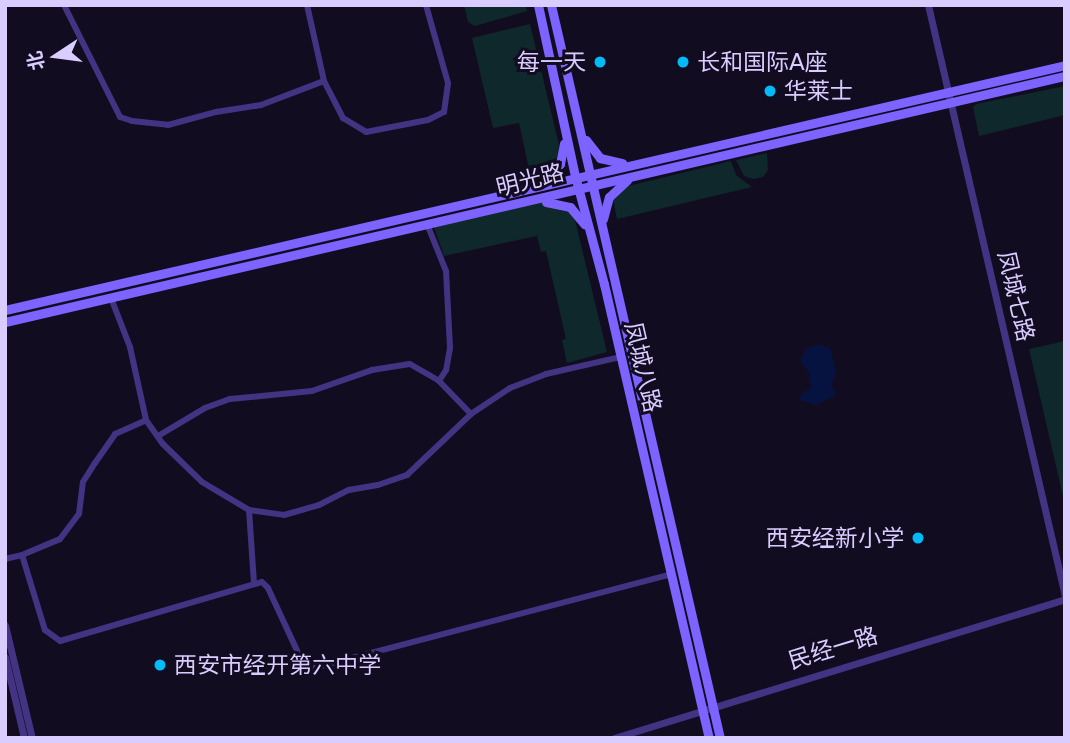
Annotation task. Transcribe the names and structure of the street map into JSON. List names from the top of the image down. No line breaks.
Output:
{"streets":{"main road":["明光路","凤城八路"],"street":["凤城七路","民经一路"]},"crossings":[["明光路","凤城七路"],["明光路","凤城八路"],["凤城七路","民经一路"],["凤城八路","民经一路"]],"places":["每一天","长和国际A座","华莱士","西安经新小学","西安市经开第六中学"],"north":"left"}
